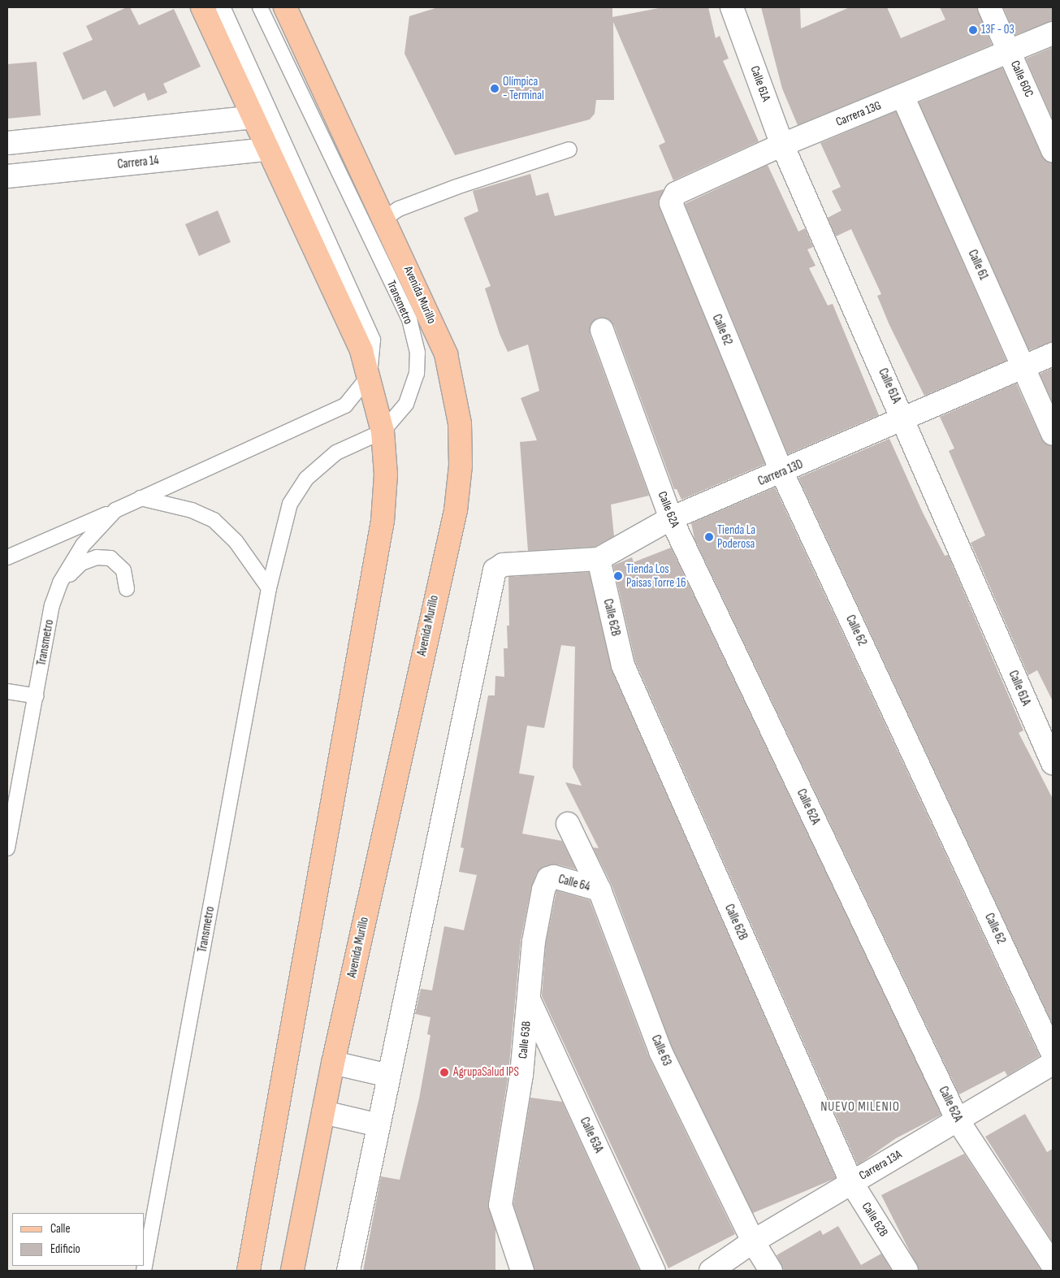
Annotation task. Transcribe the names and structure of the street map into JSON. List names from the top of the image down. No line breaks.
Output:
{"streets":{"main road":["Avenida Murillo"],"street":["Calle 60C","Calle 61A","Carrera 13G","Carrera 14","Calle 61","Calle 62","Carrera 13D","Calle 62A","Calle 62B","Calle 64","Calle 63B","Calle 63","Calle 63A","Carrera 13A"],"lane":["Transmetro"]},"crossings":[["Calle 60C","Carrera 13G"],["Calle 61A","Carrera 13G"],["Calle 61A","Carrera 13D"],["Carrera 13G","Calle 61"],["Carrera 13G","Calle 62"],["Calle 61","Carrera 13D"],["Calle 62","Carrera 13D"],["Carrera 13D","Calle 62A"],["Carrera 13D","Calle 62B"],["Calle 62A","Carrera 13A"],["Calle 62B","Carrera 13A"],["Calle 64","Calle 63B"],["Calle 64","Calle 63"],["Calle 63B","Calle 63A"],["Calle 63","Carrera 13A"]],"districts":["NUEVO MILENIO"],"places":["13F - 03","Olímpica - Terminal","Tienda La Poderosa","Tienda Los Paisas Torre 16","AgrupaSalud IPS"],"legend":["Calle","Edificio"]}
